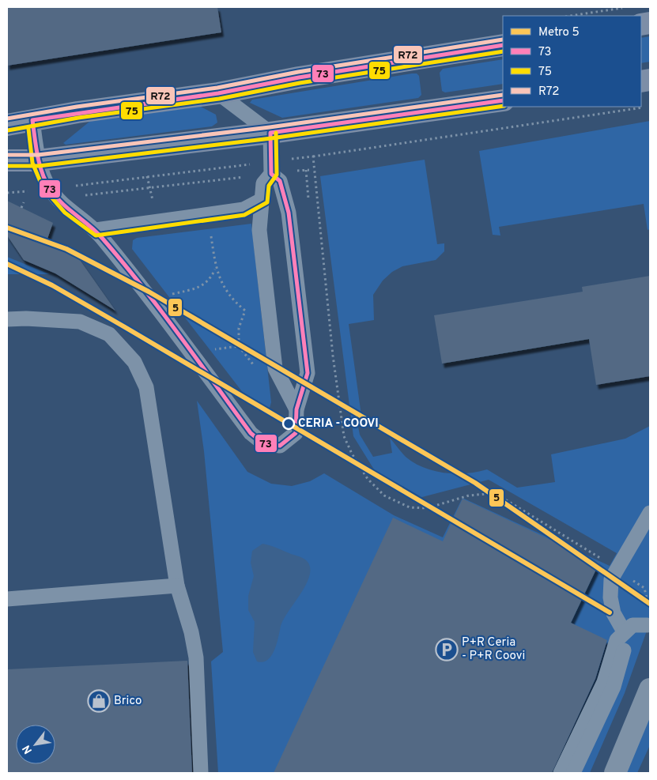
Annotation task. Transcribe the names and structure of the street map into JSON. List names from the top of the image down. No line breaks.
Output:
{"places":{"other":["CERIA - COOVI"],"parking":["P+R Ceria - P+R Coovi"],"shop":["Brico"]},"lines":["transit line R72","transit line 73","transit line 75","metro line 5"],"legend":["Metro 5","73","75","R72"],"north":"bottom left"}
